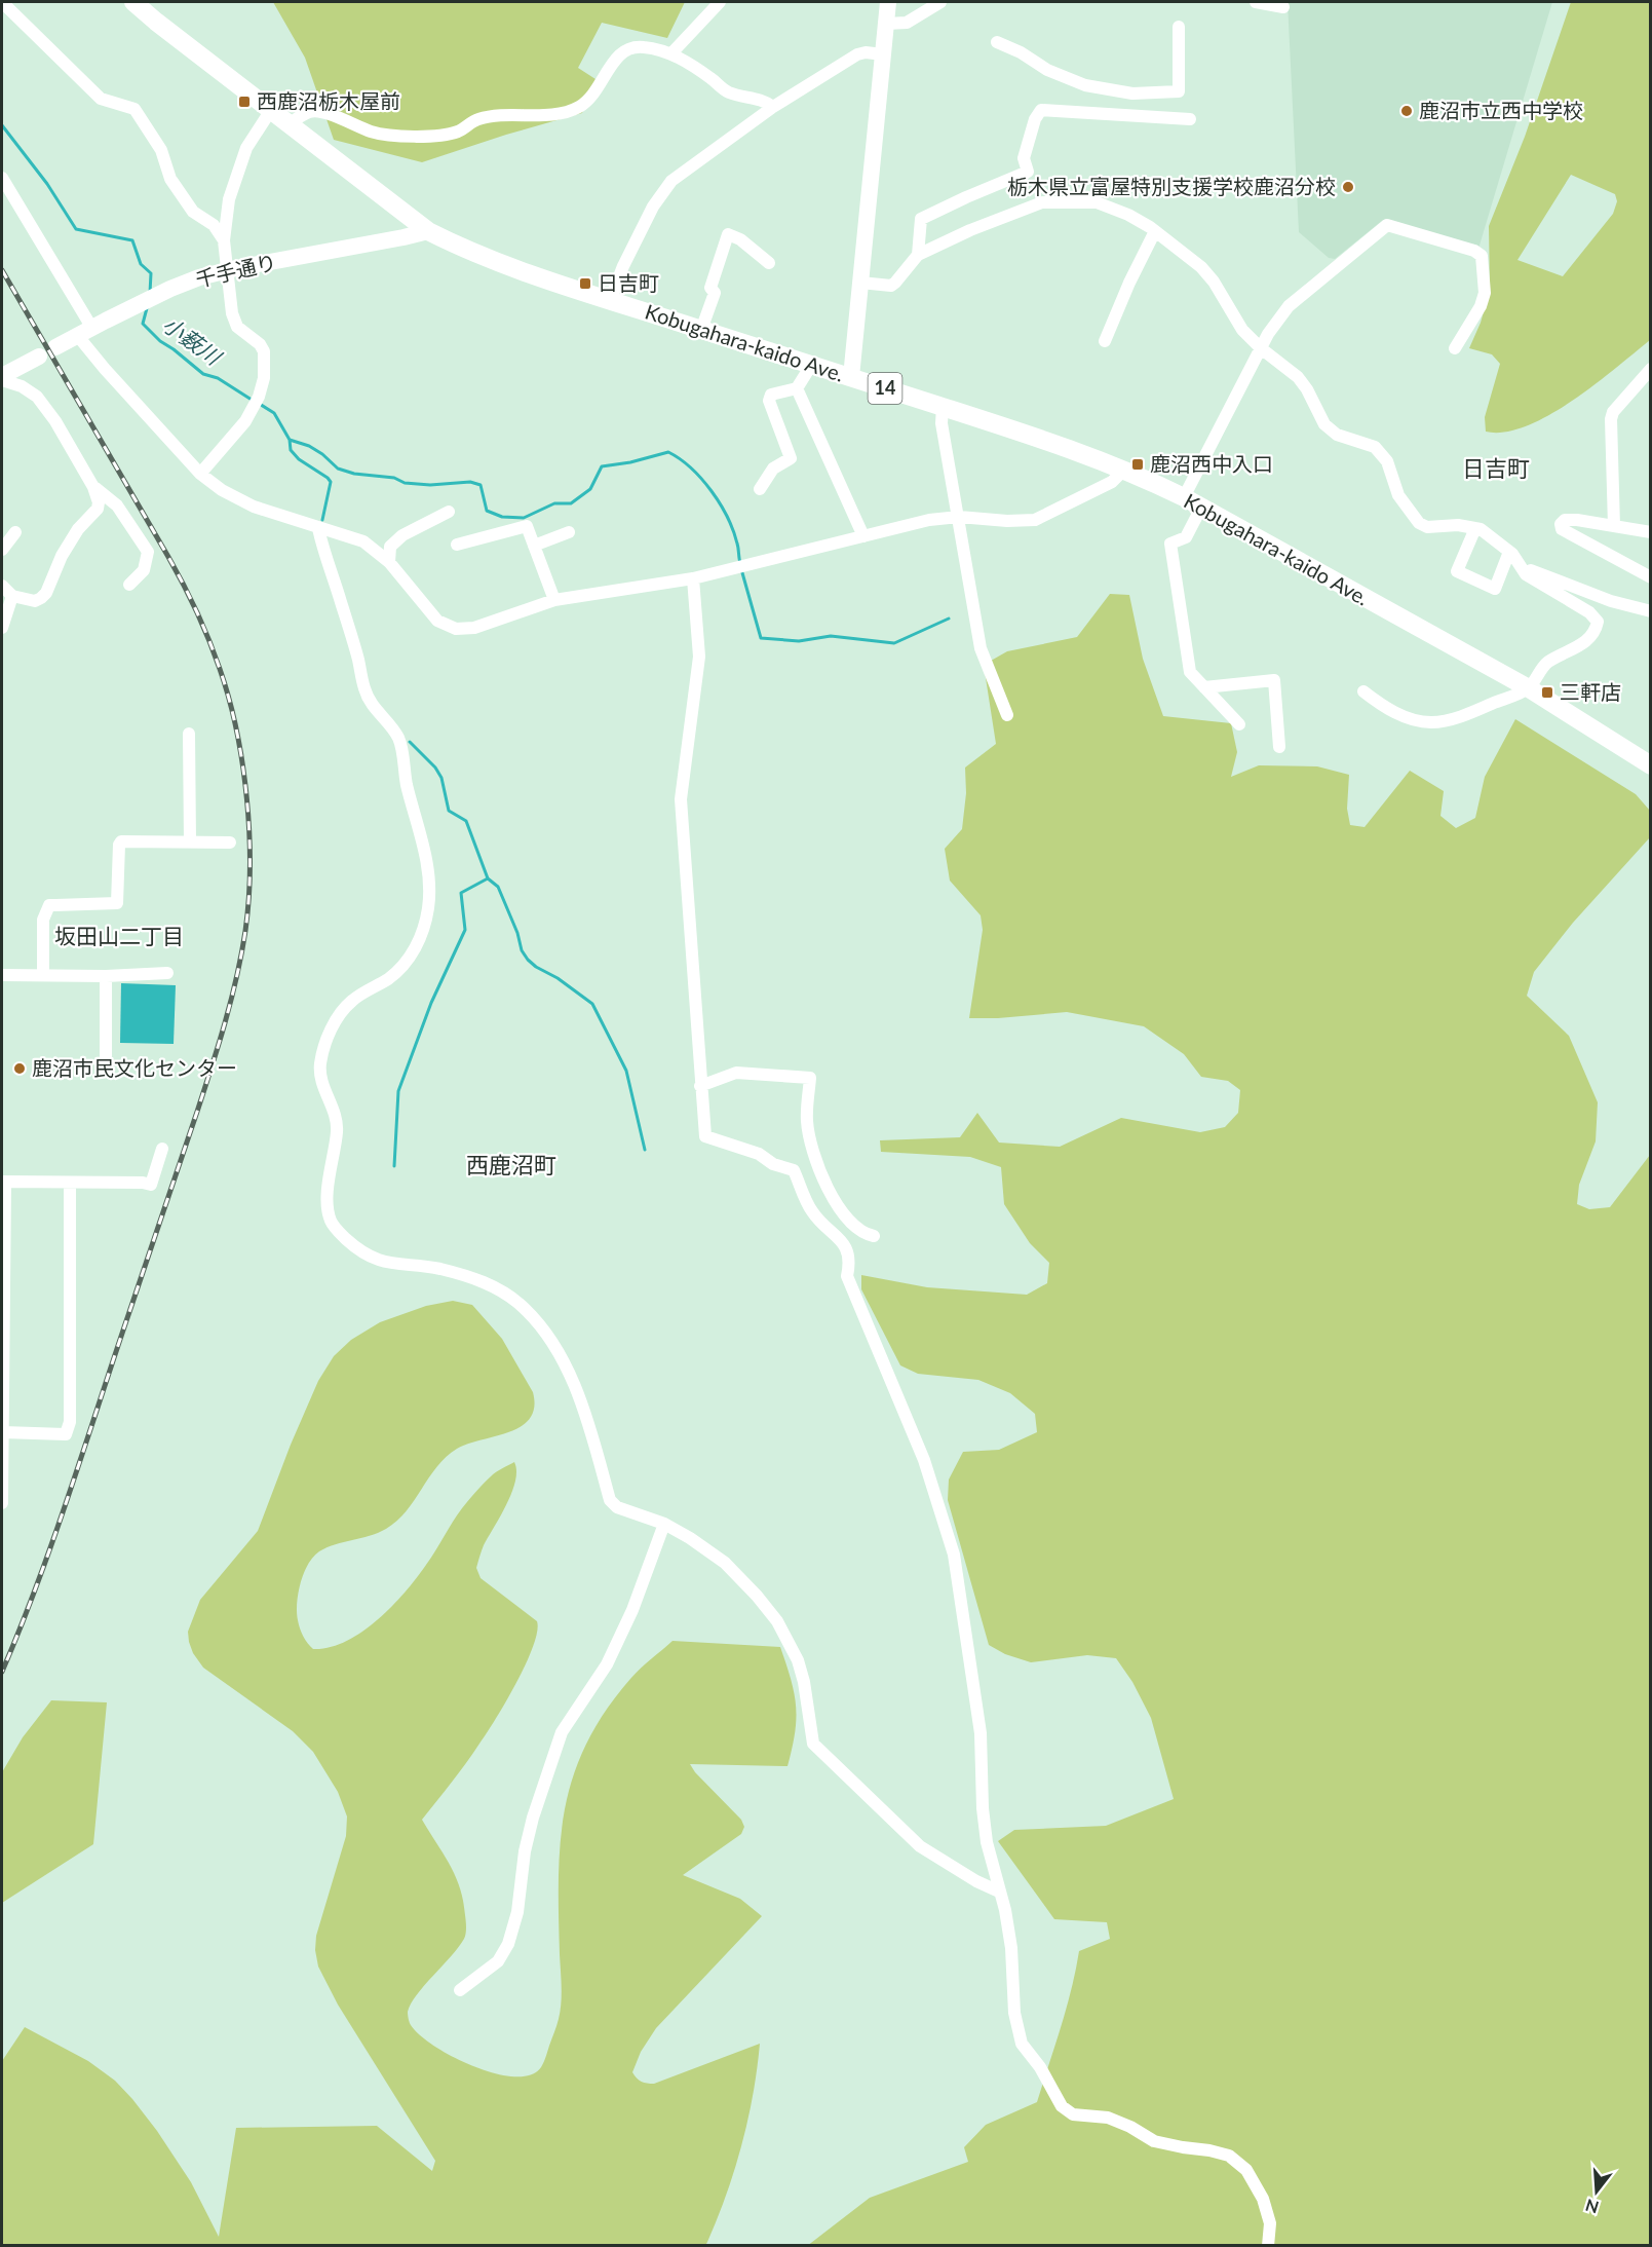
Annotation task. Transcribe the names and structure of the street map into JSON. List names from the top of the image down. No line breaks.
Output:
{"streets":{"main road":["Kobugahara-kaido Ave.","14"],"street":["千手通り"]},"crossings":[["千手通り","Kobugahara-kaido Ave."]],"districts":["日吉町","坂田山二丁目","西鹿沼町"],"water":["小薮川"],"places":{"transit":["西鹿沼栃木屋前","日吉町","鹿沼西中入口","三軒店"],"other":["鹿沼市立西中学校","栃木県立富屋特別支援学校鹿沼分校","鹿沼市民文化センター"]},"north":"bottom"}
